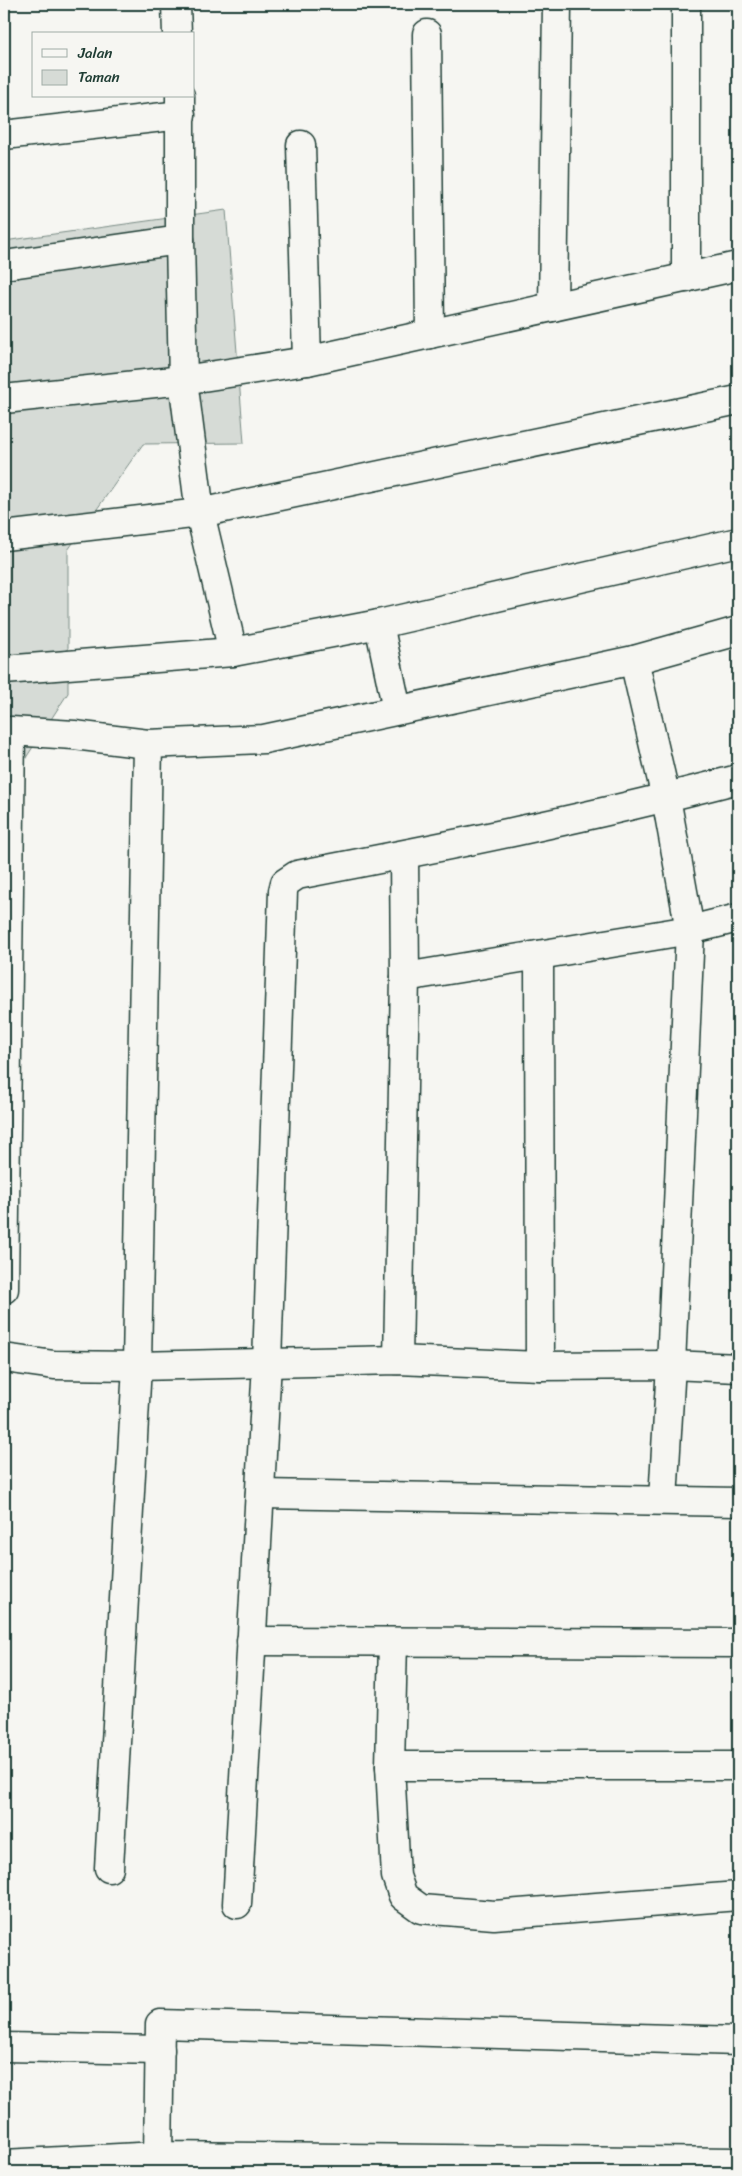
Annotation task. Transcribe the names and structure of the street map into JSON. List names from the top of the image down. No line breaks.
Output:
{"legend":["Jalan","Taman"]}
